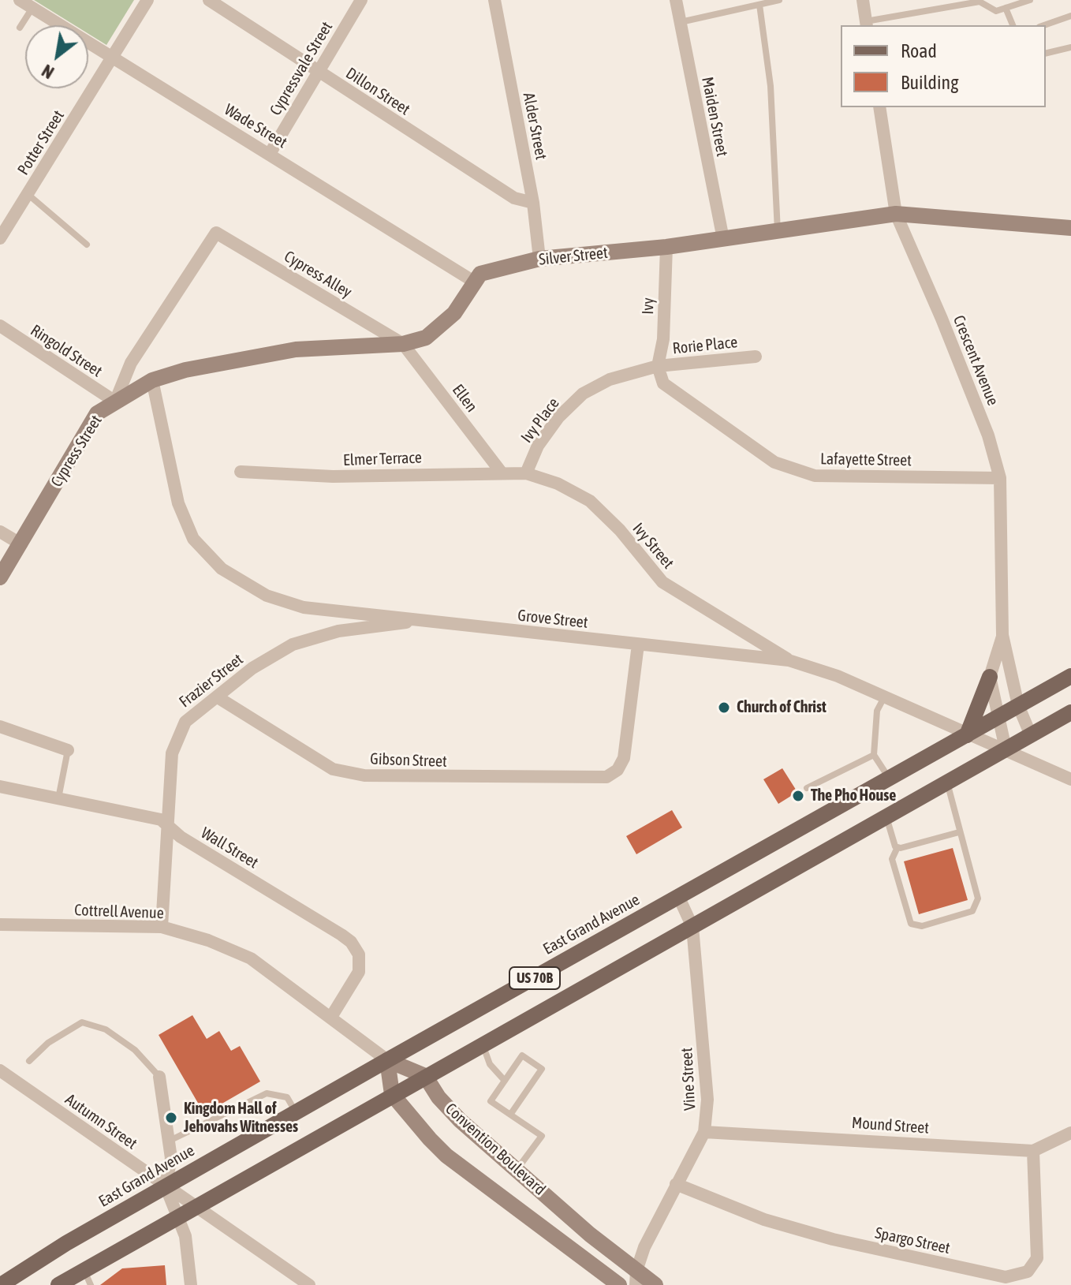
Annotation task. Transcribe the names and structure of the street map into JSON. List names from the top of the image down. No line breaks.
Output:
{"streets":{"main road":["East Grand Avenue","US 70B"],"street":["Cypressvale Street","Dillon Street","Maiden Street","Wade Street","Alder Street","Potter Street","Silver Street","Cypress Alley","Ivy","Rorie Place","Ringold Street","Crescent Avenue","Ellen","Ivy Place","Cypress Street","Elmer Terrace","Lafayette Street","Ivy Street","Grove Street","Frazier Street","Gibson Street","Wall Street","Cottrell Avenue","Vine Street","Autumn Street","Mound Street","Convention Boulevard","Spargo Street"]},"crossings":[["Cypressvale Street","Dillon Street"],["Cypressvale Street","Wade Street"],["Dillon Street","Alder Street"],["Maiden Street","Silver Street"],["Wade Street","Potter Street"],["Wade Street","Silver Street"],["Alder Street","Silver Street"],["Silver Street","Ivy"],["Silver Street","Crescent Avenue"],["Cypress Alley","Ellen"],["Cypress Alley","Cypress Street"],["Ivy","Rorie Place"],["Ivy","Ivy Place"],["Ivy","Lafayette Street"],["Rorie Place","Ivy Place"],["Rorie Place","Lafayette Street"],["Ringold Street","Cypress Street"],["Crescent Avenue","Lafayette Street"],["Crescent Avenue","Grove Street"],["Crescent Avenue","East Grand Avenue"],["Crescent Avenue","US 70B"],["Ellen","Elmer Terrace"],["Ivy Place","Elmer Terrace"],["Ivy Place","Lafayette Street"],["Ivy Place","Ivy Street"],["Elmer Terrace","Ivy Street"],["Ivy Street","Grove Street"],["Grove Street","Frazier Street"],["Grove Street","Gibson Street"],["Grove Street","East Grand Avenue"],["Grove Street","US 70B"],["Frazier Street","Gibson Street"],["Frazier Street","Wall Street"],["Frazier Street","Cottrell Avenue"],["Wall Street","Cottrell Avenue"],["Cottrell Avenue","East Grand Avenue"],["East Grand Avenue","Vine Street"],["East Grand Avenue","Autumn Street"],["US 70B","Vine Street"],["US 70B","Autumn Street"],["US 70B","Convention Boulevard"],["Vine Street","Mound Street"],["Vine Street","Convention Boulevard"],["Vine Street","Spargo Street"],["Mound Street","Spargo Street"]],"places":["Church of Christ","The Pho House","Kingdom Hall of Jehovahs Witnesses"],"legend":["Road","Building"],"north":"bottom left"}
